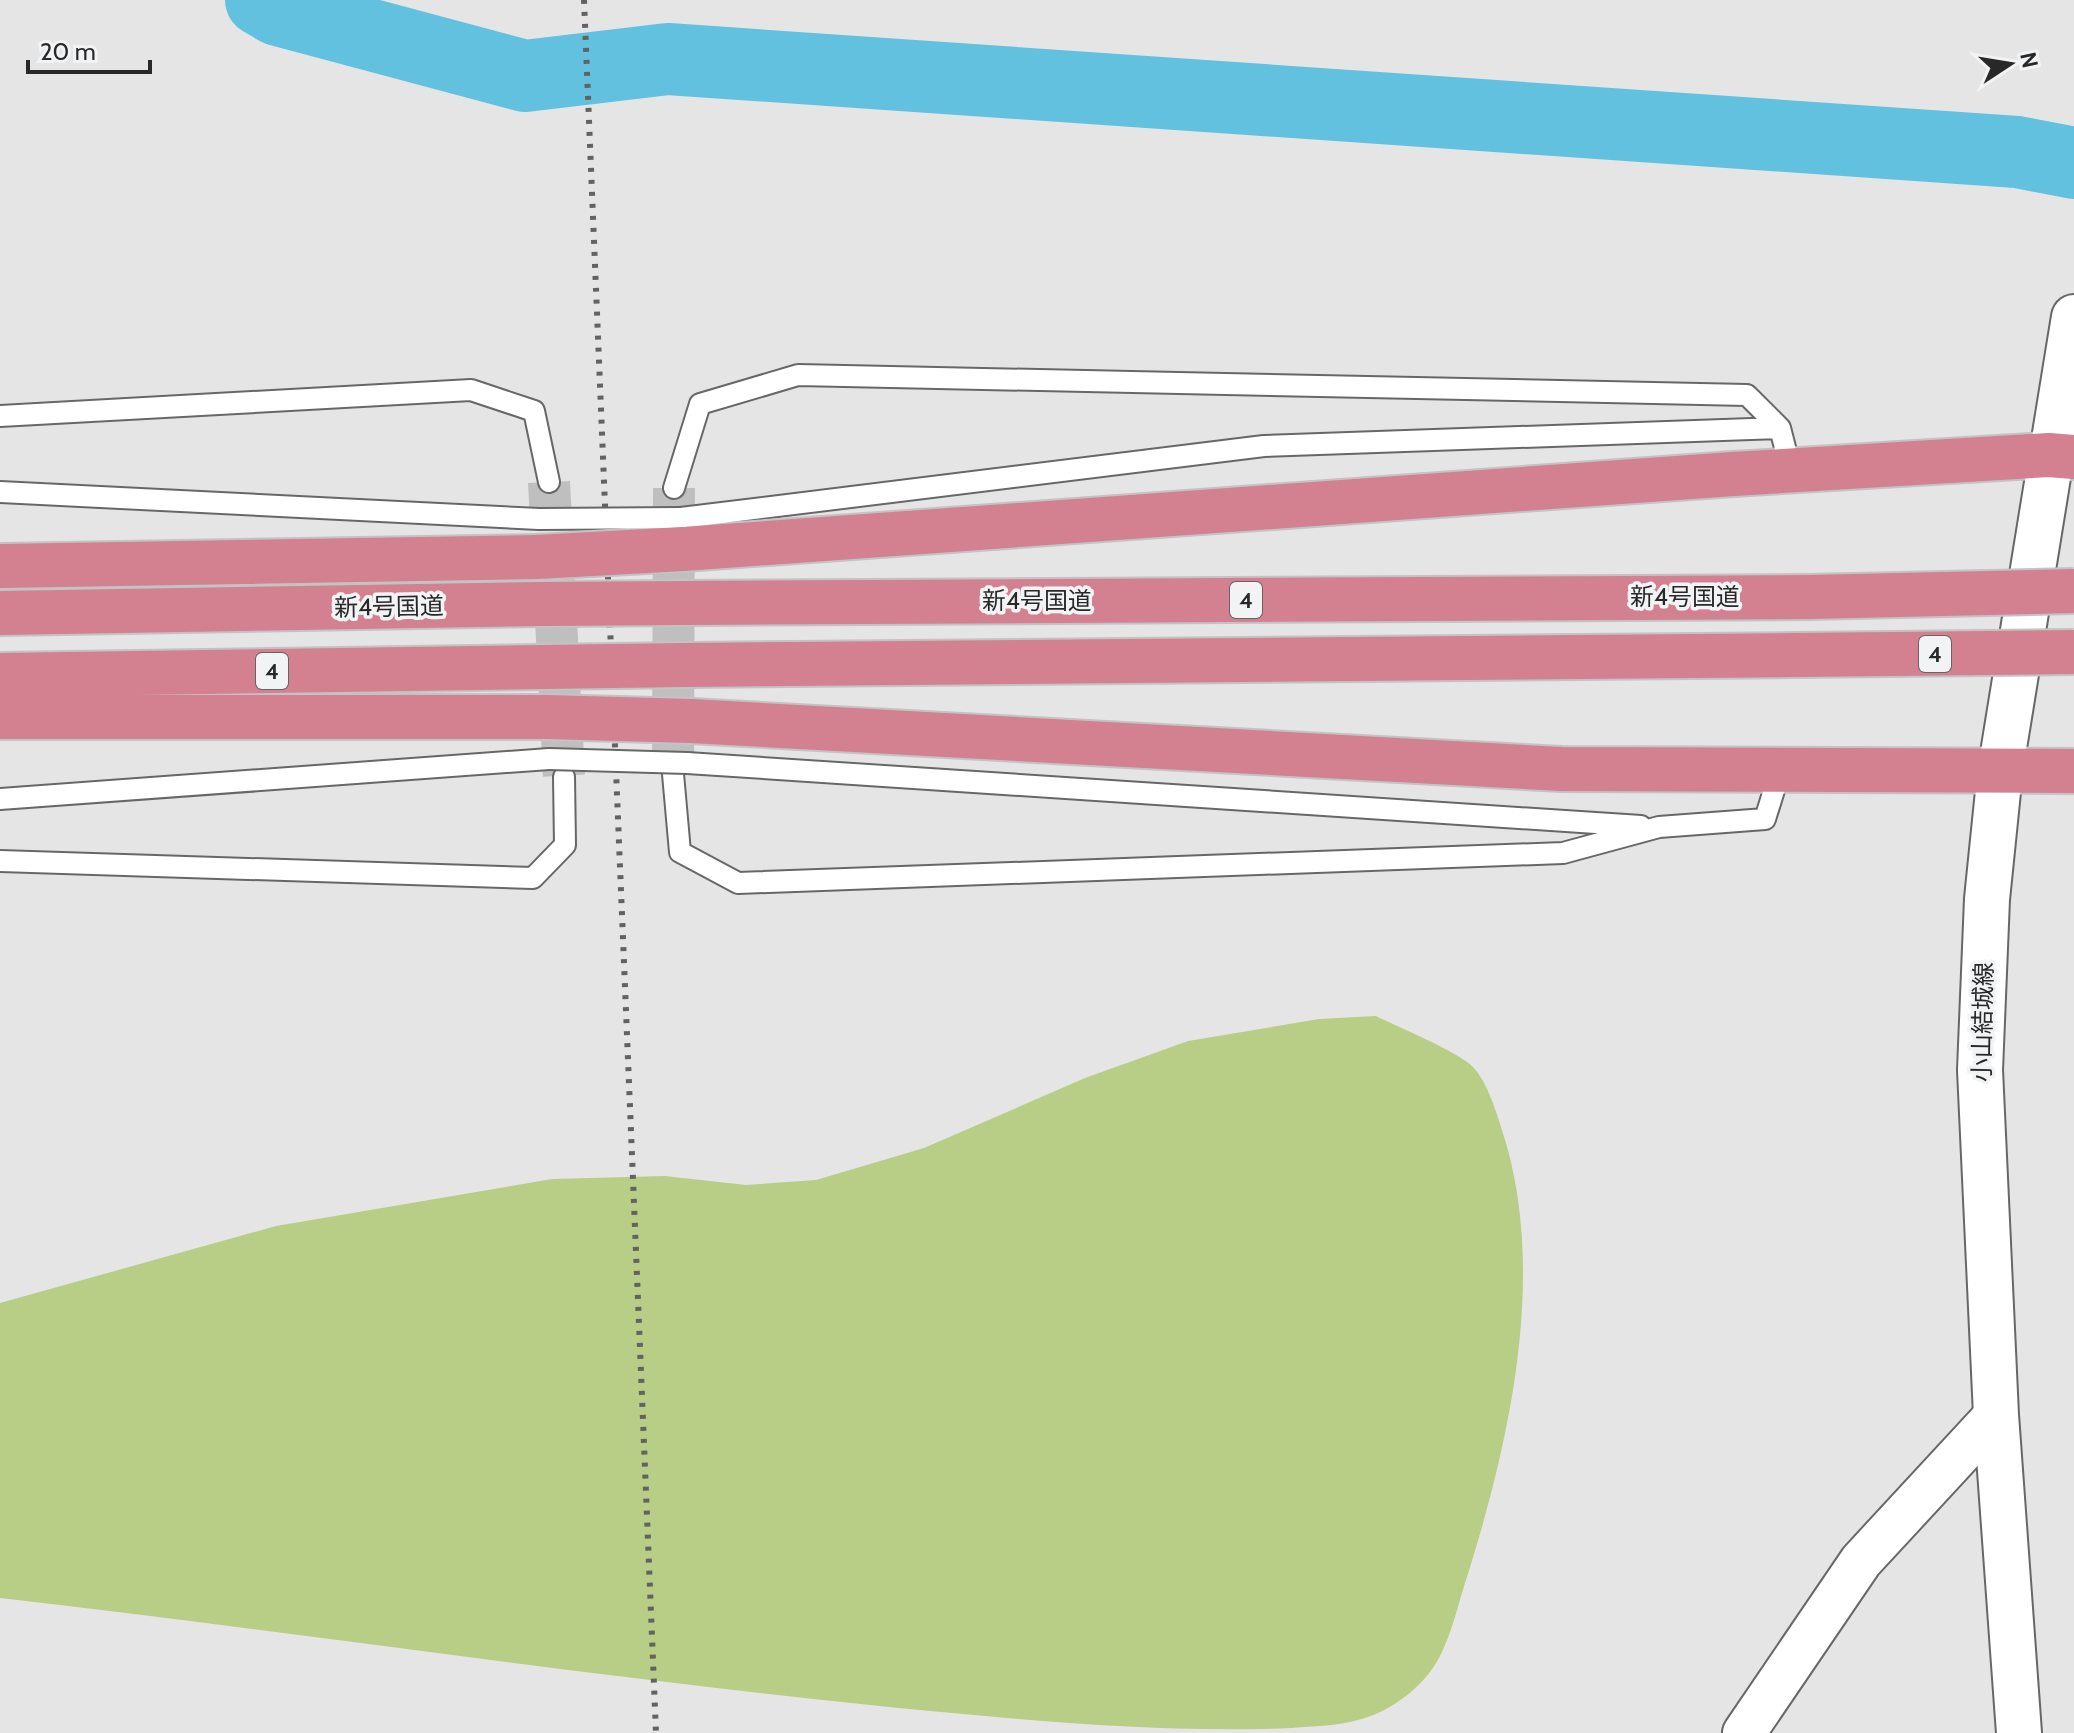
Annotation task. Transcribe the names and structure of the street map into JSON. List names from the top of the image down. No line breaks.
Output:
{"streets":{"highway":["新4号国道","4"],"main road":["小山結城線"]},"scale_bar":"20 m","north":"right"}
